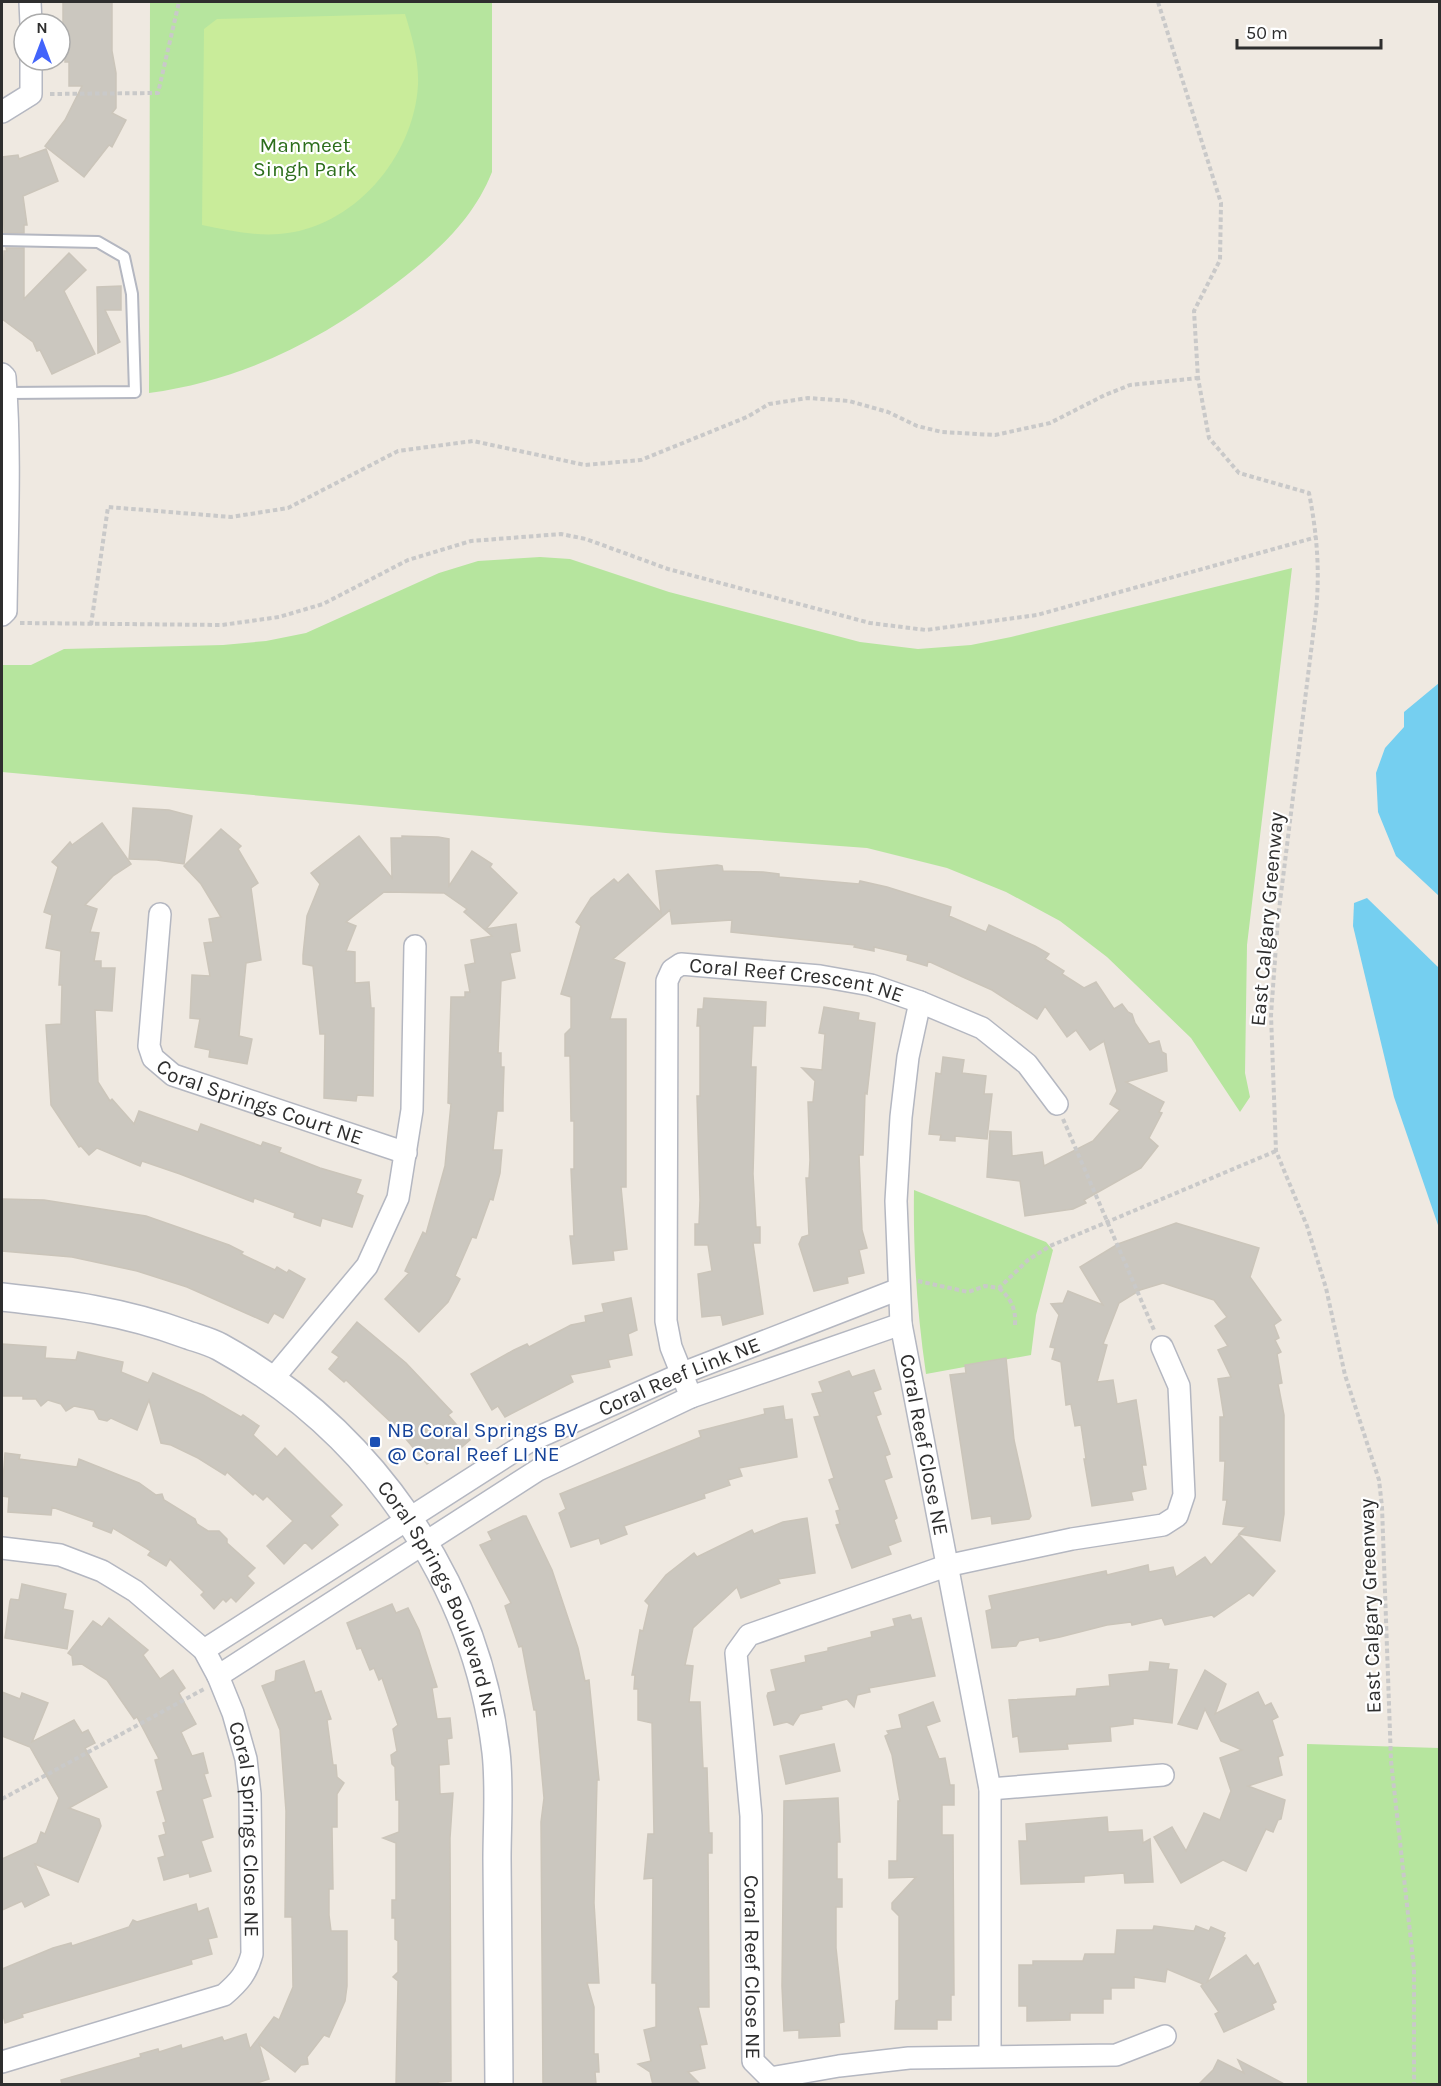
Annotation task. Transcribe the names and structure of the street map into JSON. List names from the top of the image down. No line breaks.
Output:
{"streets":{"street":["Coral Reef Crescent NE","Coral Springs Court NE","Coral Reef Link NE","Coral Reef Close NE","Coral Springs Boulevard NE","Coral Springs Close NE"],"path":["East Calgary Greenway"]},"crossings":[["Coral Reef Crescent NE","Coral Reef Link NE"],["Coral Reef Crescent NE","Coral Reef Close NE"],["Coral Reef Link NE","Coral Reef Close NE"],["Coral Reef Link NE","Coral Springs Boulevard NE"]],"parks":["Manmeet Singh Park"],"places":{"transit":["NB Coral Springs BV @ Coral Reef LI NE"]},"scale_bar":"50 m","north":"top"}
